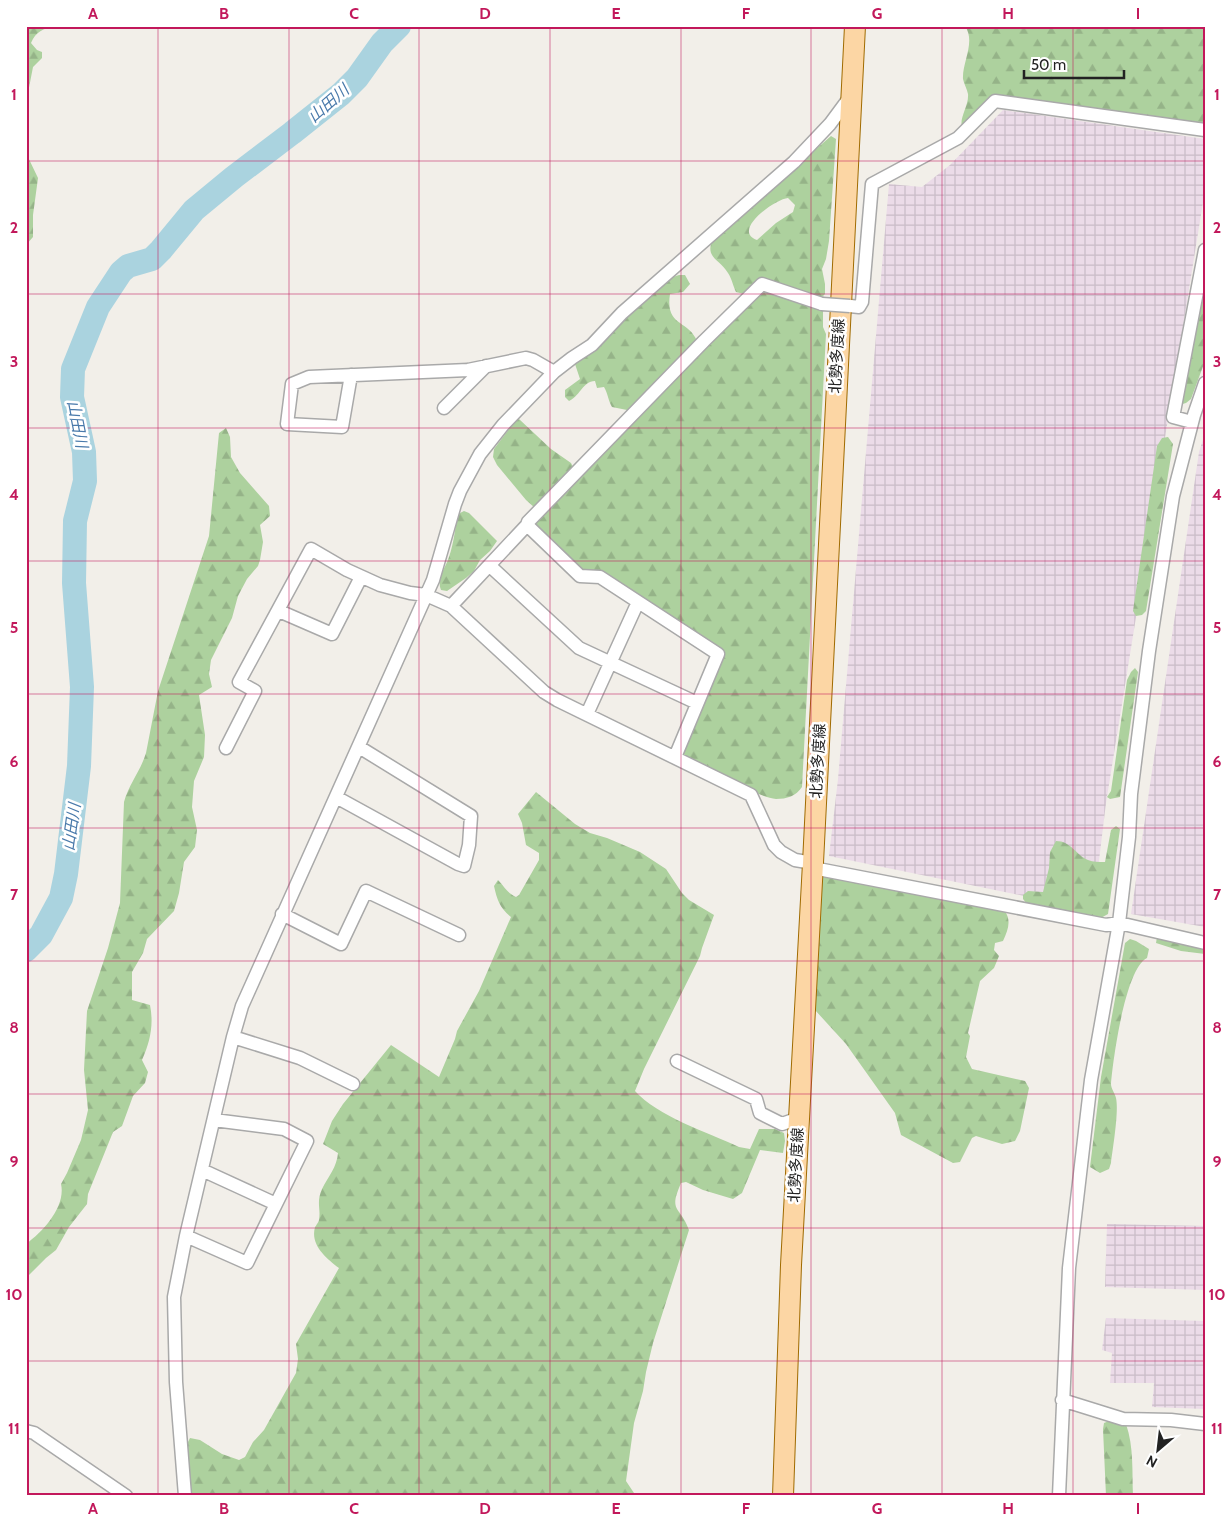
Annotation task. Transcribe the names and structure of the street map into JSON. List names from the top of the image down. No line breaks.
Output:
{"streets":{"main road":["北勢多度線"]},"water":["山田川"],"scale_bar":"50 m","north":"bottom left","grid":{"columns":["A","B","C","D","E","F","G","H","I"],"rows":["1","2","3","4","5","6","7","8","9","10","11"]}}
